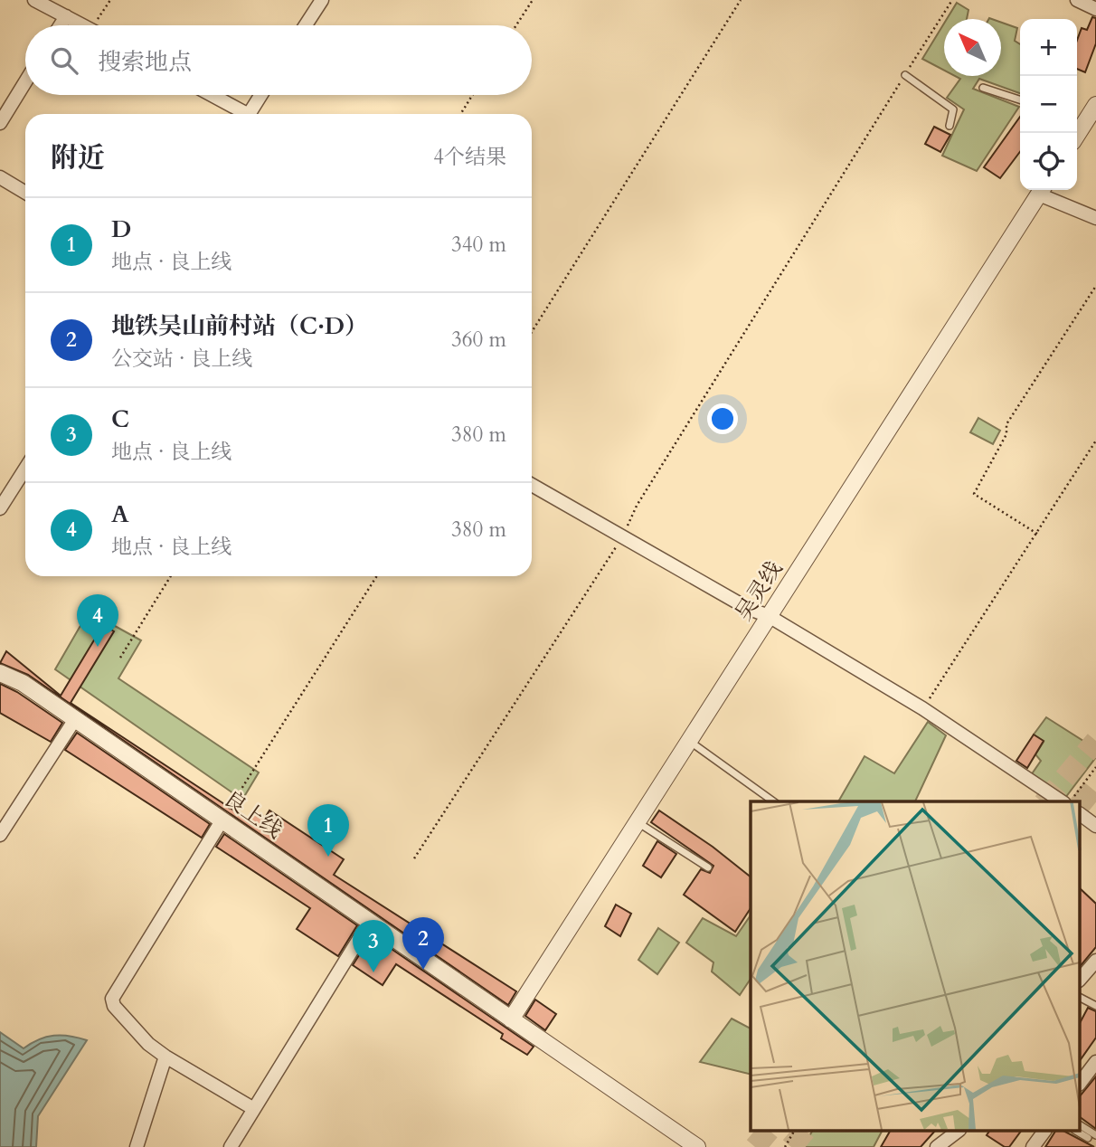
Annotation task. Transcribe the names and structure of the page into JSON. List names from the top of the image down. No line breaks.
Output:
{"streets":{"street":["吴灵线","良上线"]},"crossings":[["吴灵线","良上线"]],"north":"top left","page":{"map_buttons":["+","−"],"search":"搜索地点","heading":["附近","4个结果"],"list":[{"mark":"1","name":"D","note":"地点 · 良上线","value":"340 m"},{"mark":"2","name":"地铁吴山前村站（C·D）","note":"公交站 · 良上线","value":"360 m"},{"mark":"3","name":"C","note":"地点 · 良上线","value":"380 m"},{"mark":"4","name":"A","note":"地点 · 良上线","value":"380 m"}],"pins":["4","1","2","3"]}}
